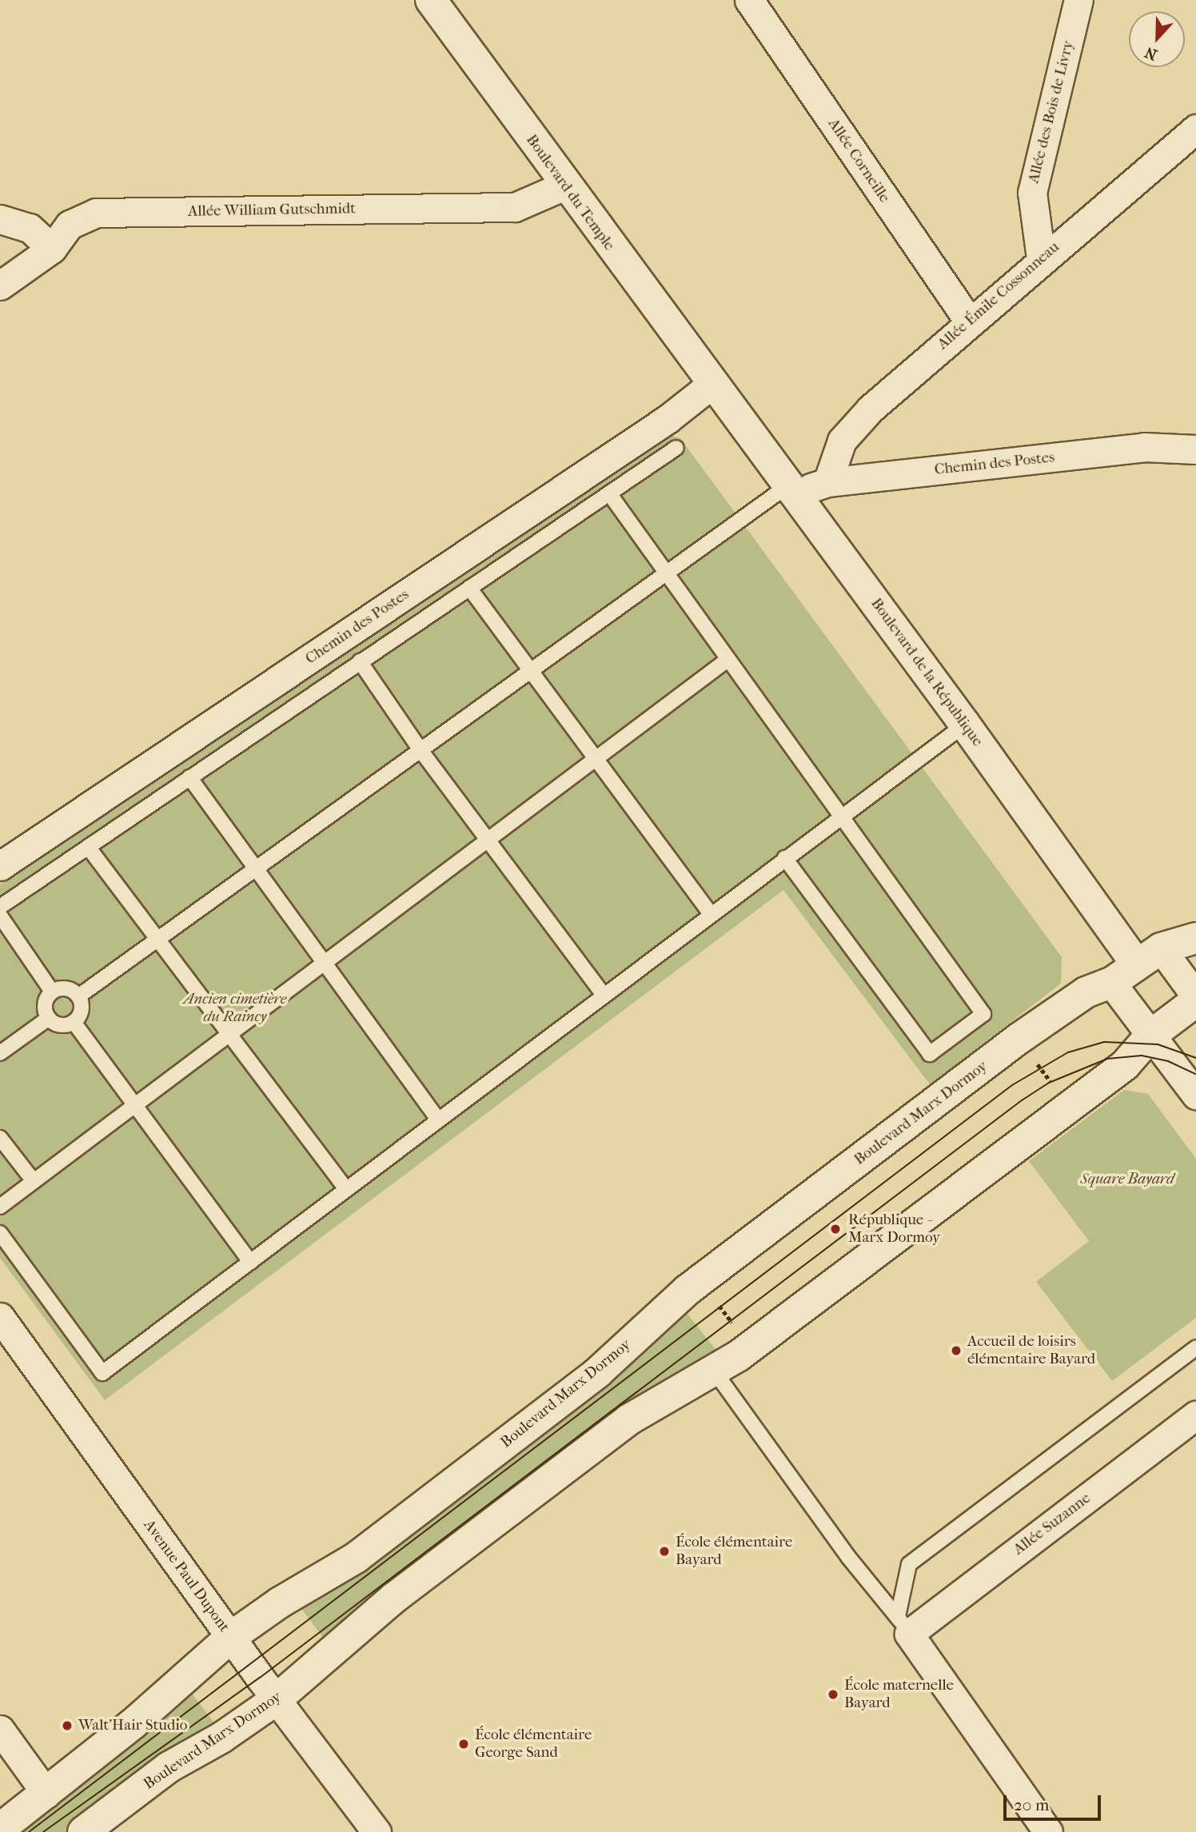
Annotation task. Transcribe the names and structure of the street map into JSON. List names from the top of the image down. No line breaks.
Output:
{"streets":{"main road":["Boulevard du Temple","Boulevard de la République","Boulevard Marx Dormoy"],"street":["Allée des Bois de Livry","Allée Corneille","Allée William Gutschmidt","Allée Émile Cossonneau","Chemin des Postes","Allée Suzanne","Avenue Paul Dupont"]},"crossings":[["Allée des Bois de Livry","Allée Émile Cossonneau"],["Allée Corneille","Allée Émile Cossonneau"],["Boulevard du Temple","Allée William Gutschmidt"],["Boulevard du Temple","Chemin des Postes"],["Boulevard du Temple","Boulevard de la République"],["Allée Émile Cossonneau","Chemin des Postes"],["Chemin des Postes","Boulevard de la République"],["Boulevard de la République","Boulevard Marx Dormoy"],["Boulevard Marx Dormoy","Avenue Paul Dupont"]],"parks":["Ancien cimetière du Raincy","Square Bayard"],"places":["République - Marx Dormoy","Accueil de loisirs élémentaire Bayard","École élémentaire Bayard","École maternelle Bayard","Walt’Hair Studio","École élémentaire George Sand"],"scale_bar":"20 m","north":"bottom"}
